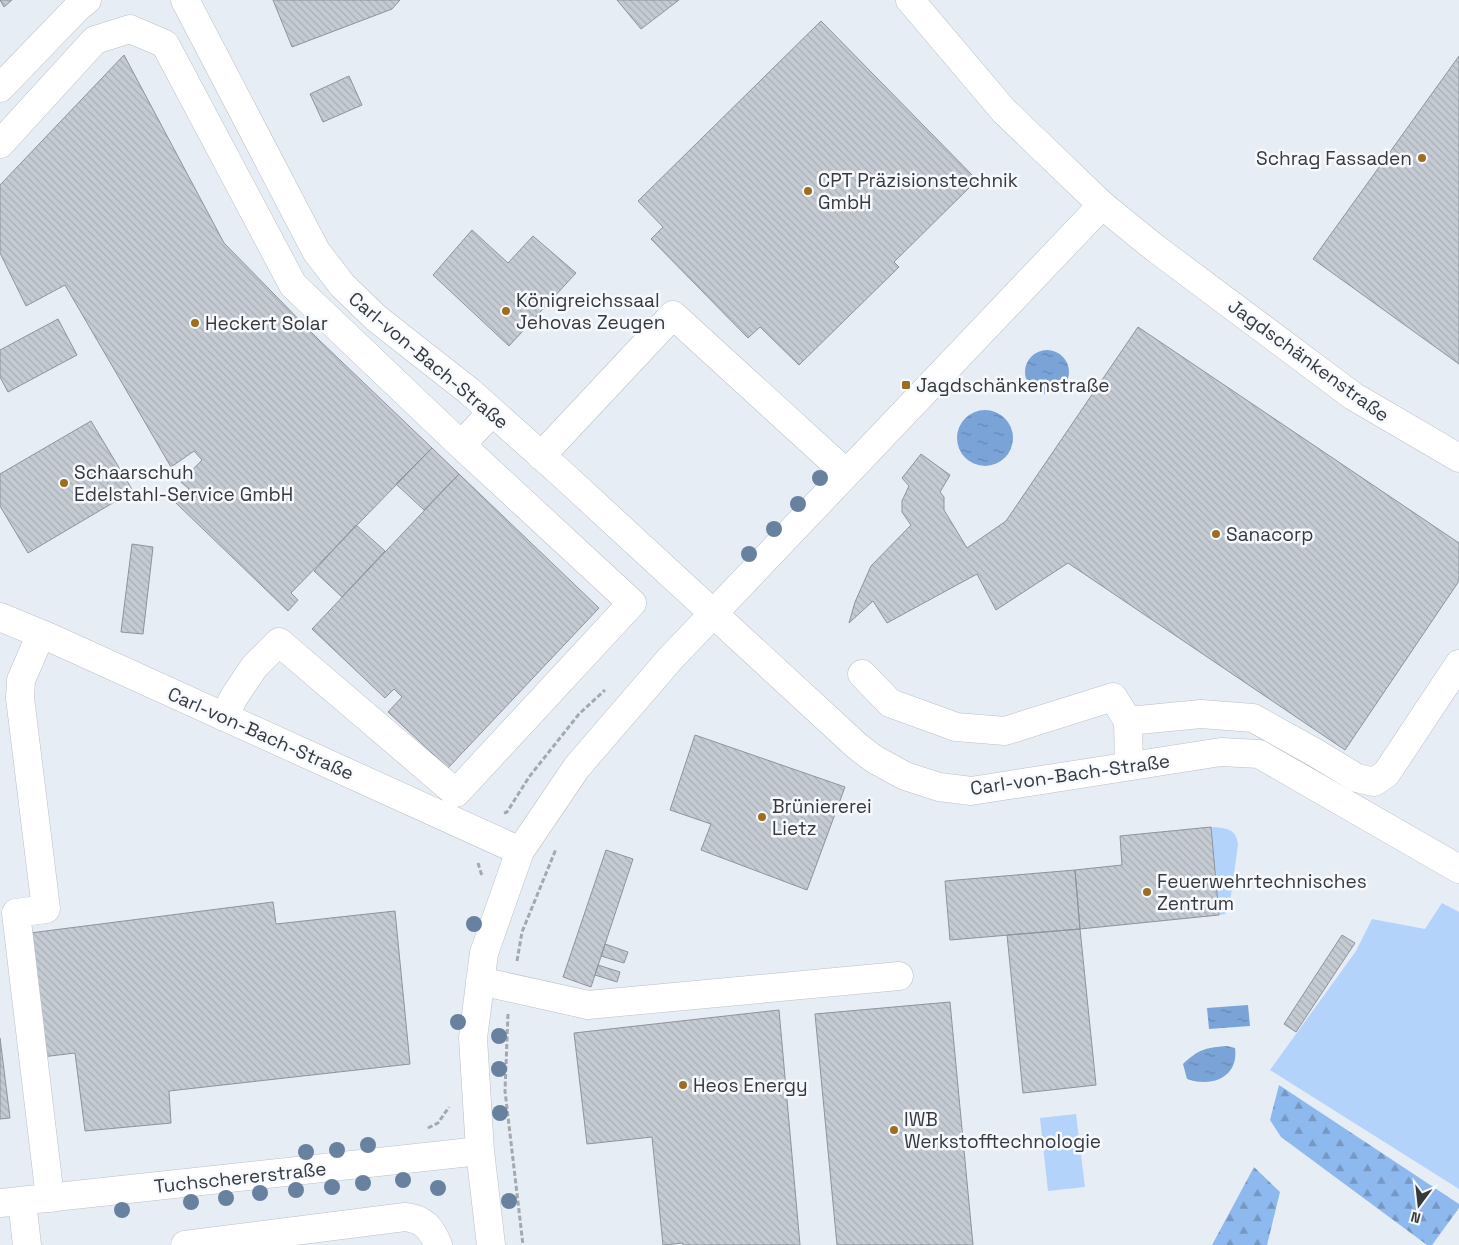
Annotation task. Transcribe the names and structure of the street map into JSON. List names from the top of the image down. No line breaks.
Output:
{"streets":{"street":["Carl-von-Bach-Straße","Jagdschänkenstraße","Tuchschererstraße"]},"places":{"other":["Schrag Fassaden","CPT Präzisionstechnik GmbH","Königreichssaal Jehovas Zeugen","Heckert Solar","Schaarschuh Edelstahl-Service GmbH","Sanacorp","Brüniererei Lietz","Feuerwehrtechnisches Zentrum","Heos Energy","IWB Werkstofftechnologie"],"transit":["Jagdschänkenstraße"]},"north":"bottom"}
